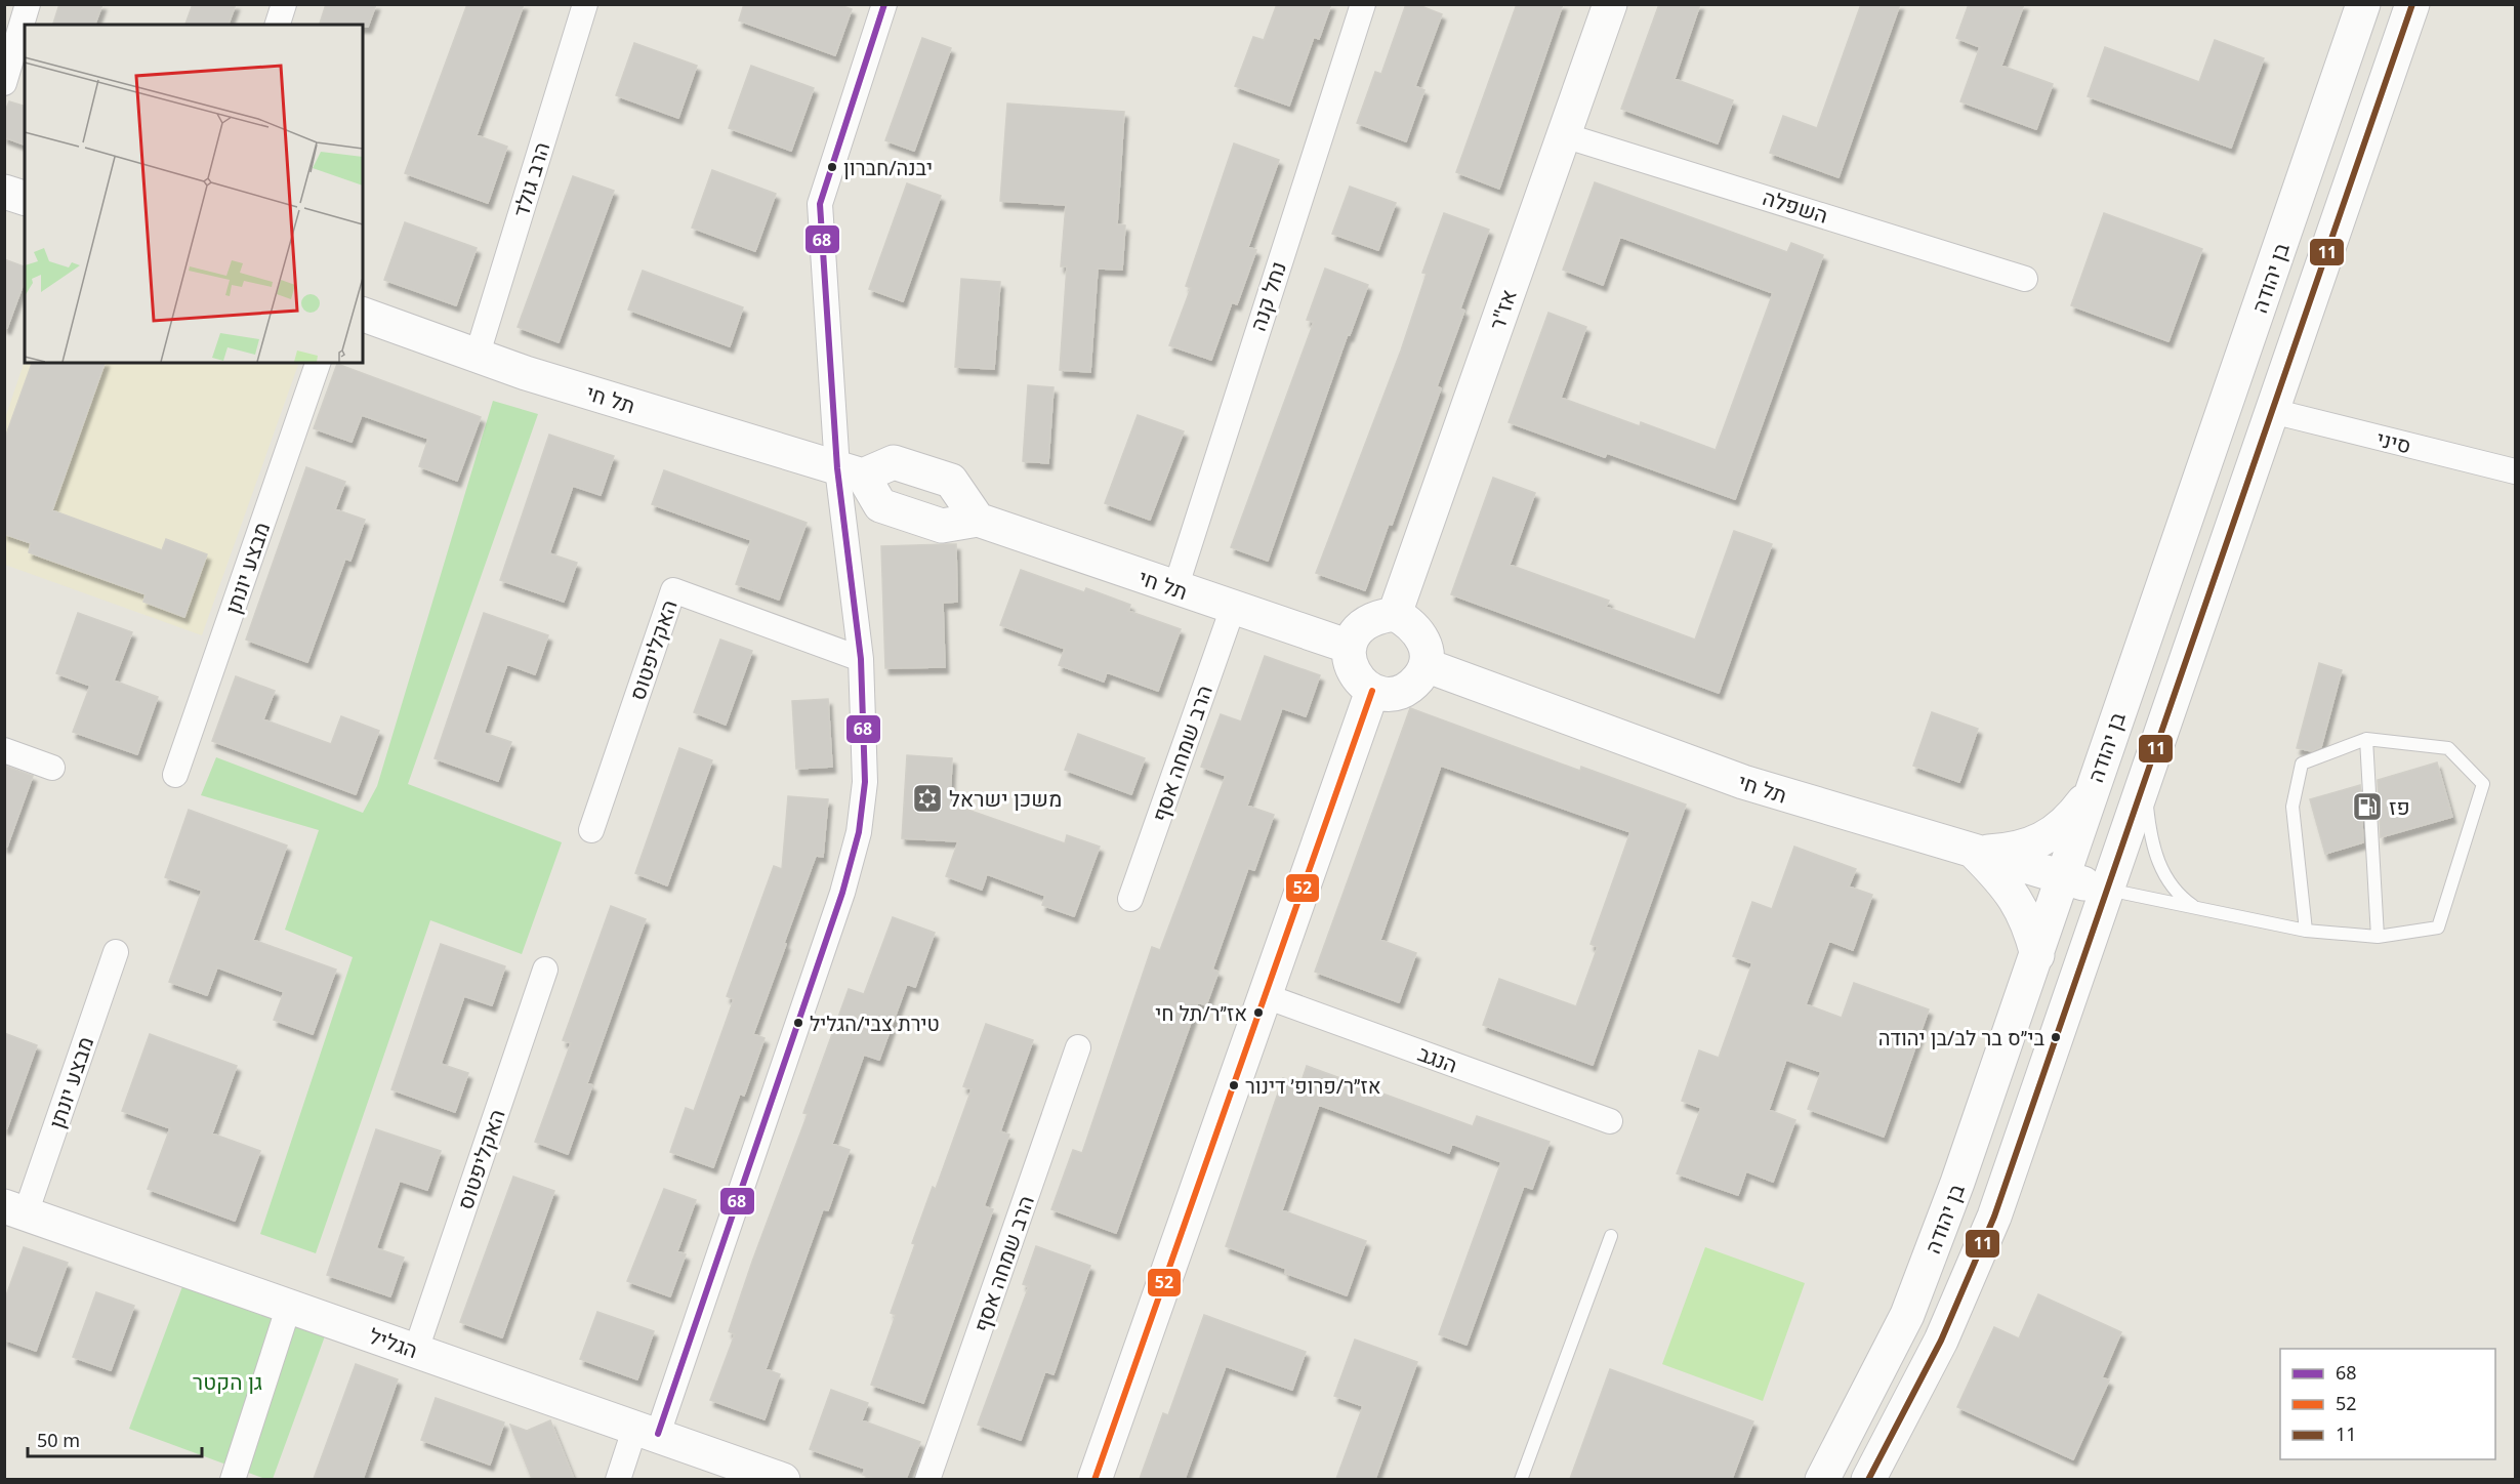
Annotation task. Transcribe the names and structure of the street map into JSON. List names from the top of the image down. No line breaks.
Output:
{"streets":{"street":["הרב גולד","השפלה","בן יהודה","נחל קנה","אז\"ר","תל חי","סיני","מבצע יונתן","האקליפטוס","הרב שמחה אסף","הנגב","הגליל"]},"crossings":[["הרב גולד","תל חי"],["השפלה","אז\"ר"],["בן יהודה","תל חי"],["בן יהודה","סיני"],["נחל קנה","תל חי"],["אז\"ר","תל חי"],["תל חי","הרב שמחה אסף"],["מבצע יונתן","הגליל"],["האקליפטוס","הגליל"]],"parks":["גן הקטר"],"places":{"other":["יבנה/חברון","אז״ר/תל חי","טירת צבי/הגליל","בי״ס בר לב/בן יהודה","אז״ר/פרופ׳ דינור"],"synagogue":["משכן ישראל"],"fuel station":["פז"]},"lines":["transit line 68","transit line 11","transit line 52"],"legend":["68","52","11"],"scale_bar":"50 m"}
